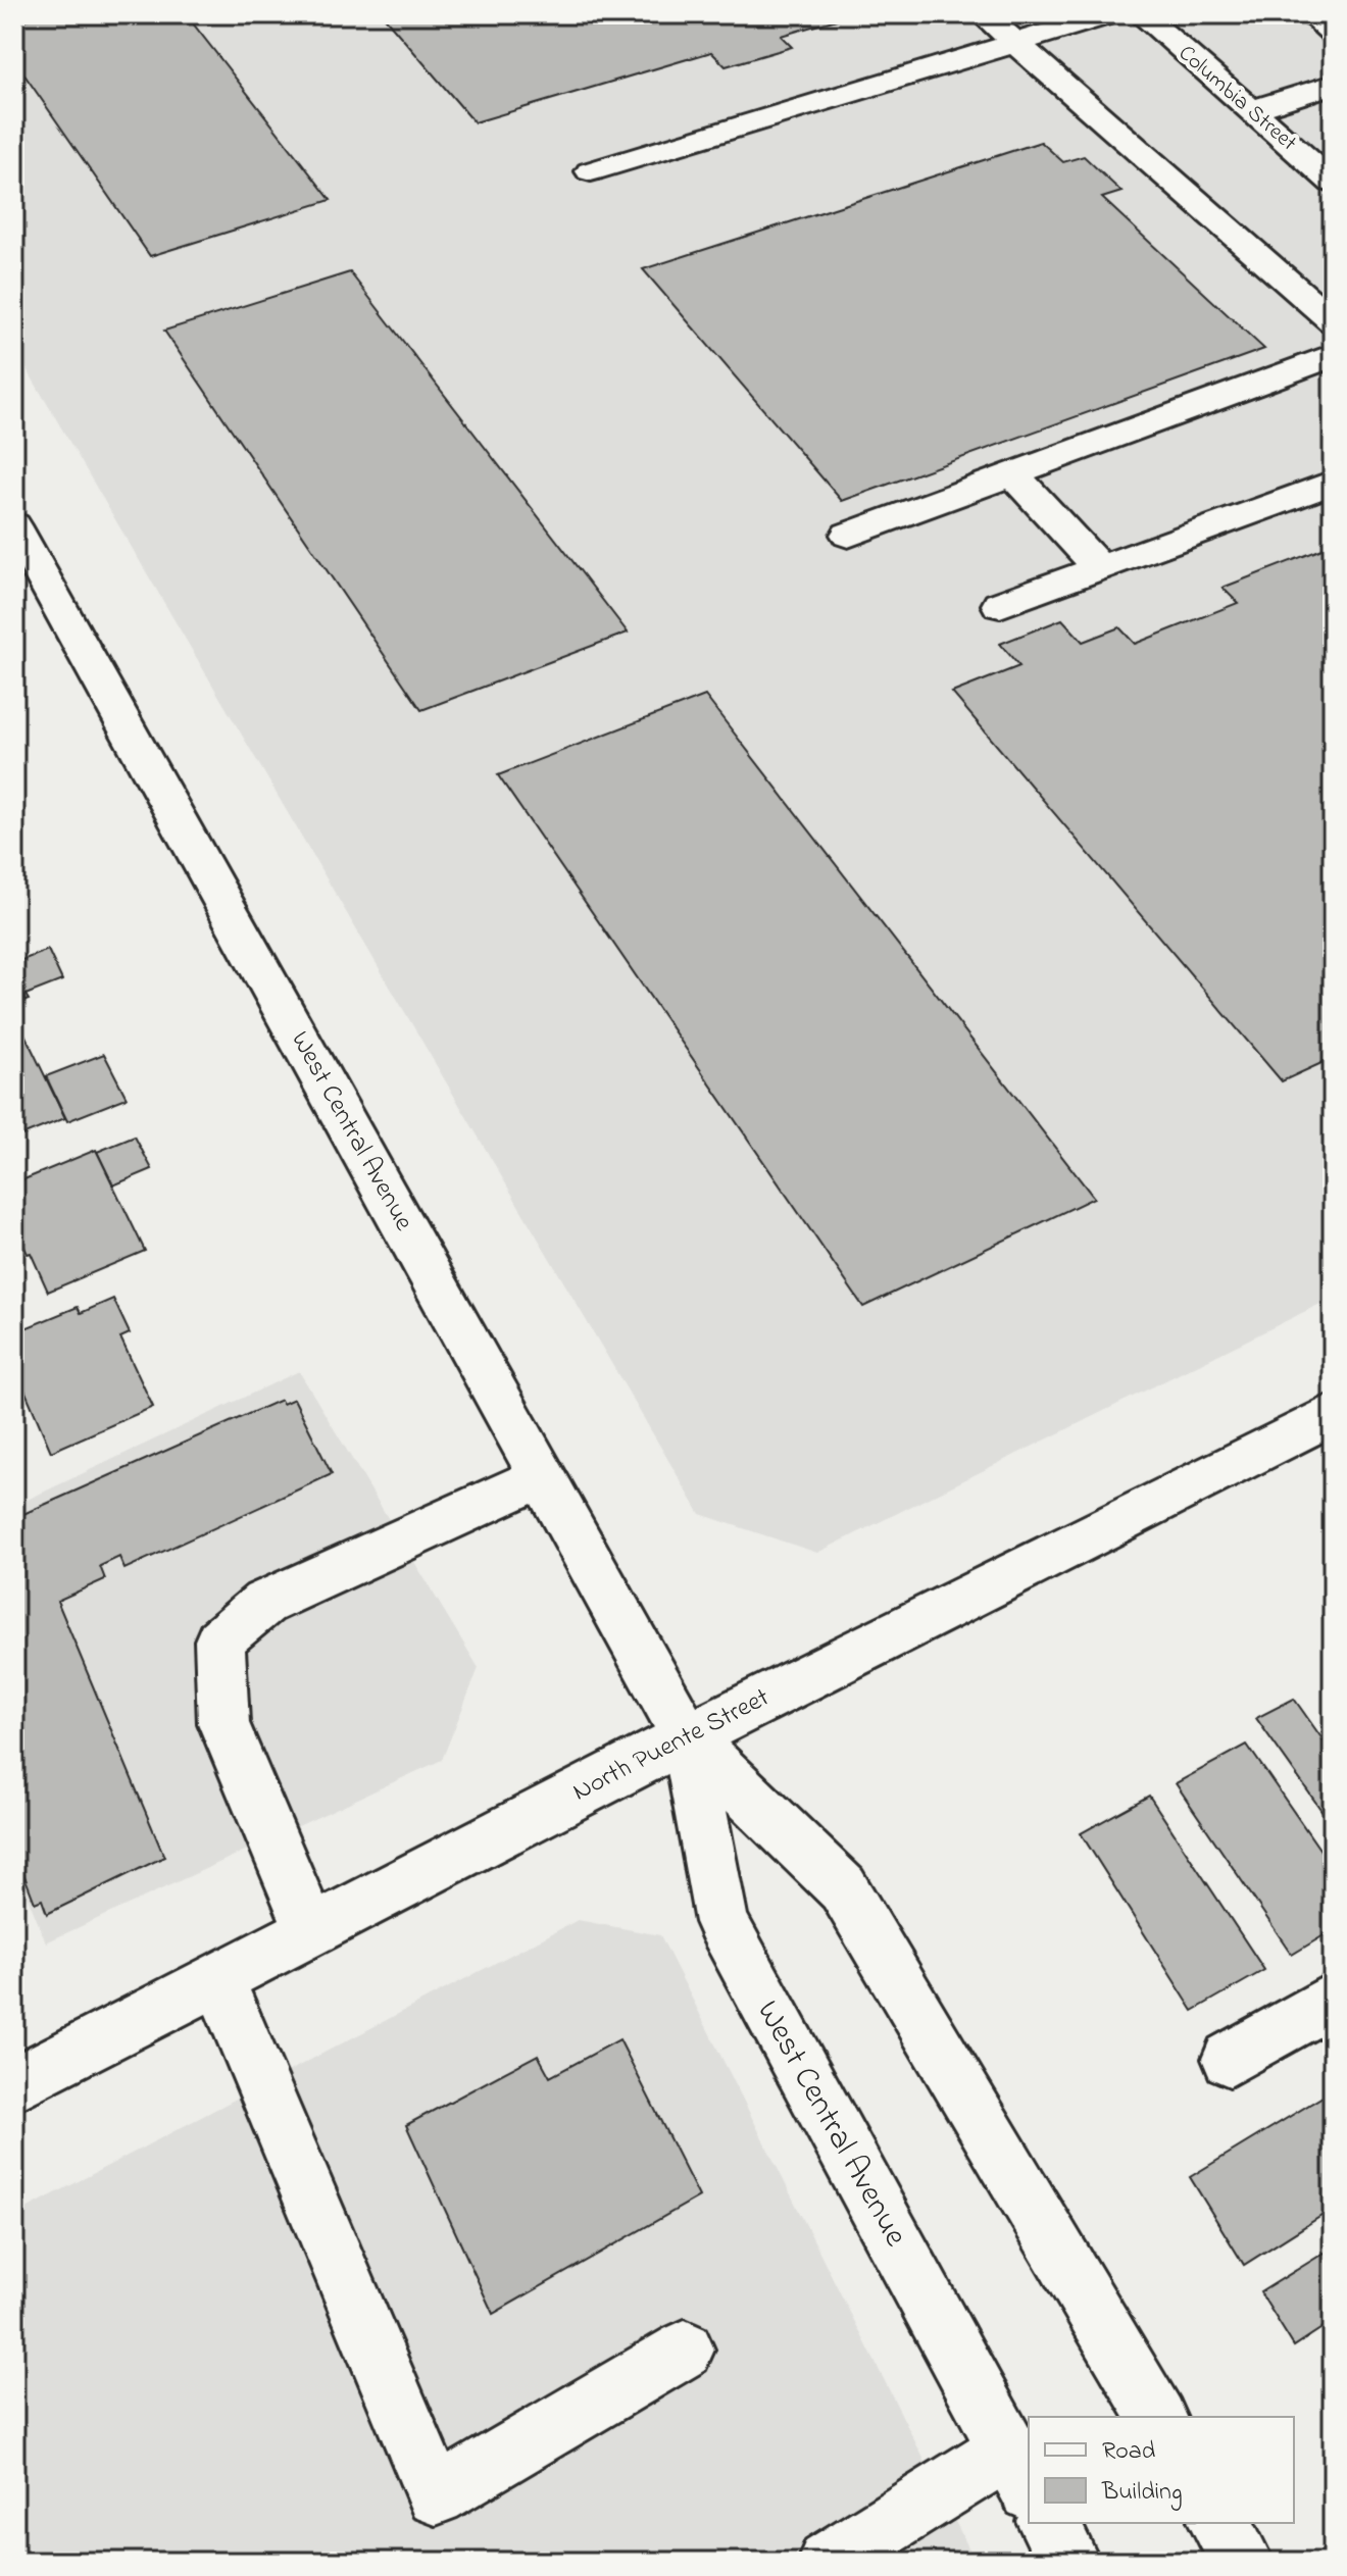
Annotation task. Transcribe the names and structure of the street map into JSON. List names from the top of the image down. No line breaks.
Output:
{"streets":{"main road":["Columbia Street","West Central Avenue","North Puente Street"]},"crossings":[["West Central Avenue","North Puente Street"]],"legend":["Road","Building"]}
